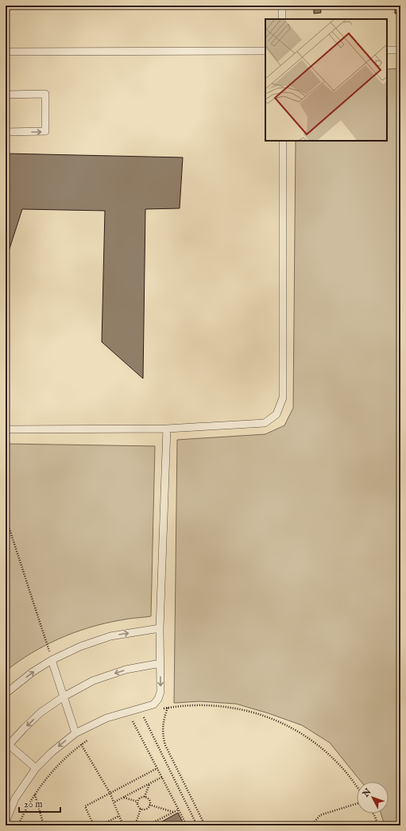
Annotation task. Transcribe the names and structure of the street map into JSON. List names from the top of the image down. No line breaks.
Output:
{"scale_bar":"20 m","north":"top left"}
